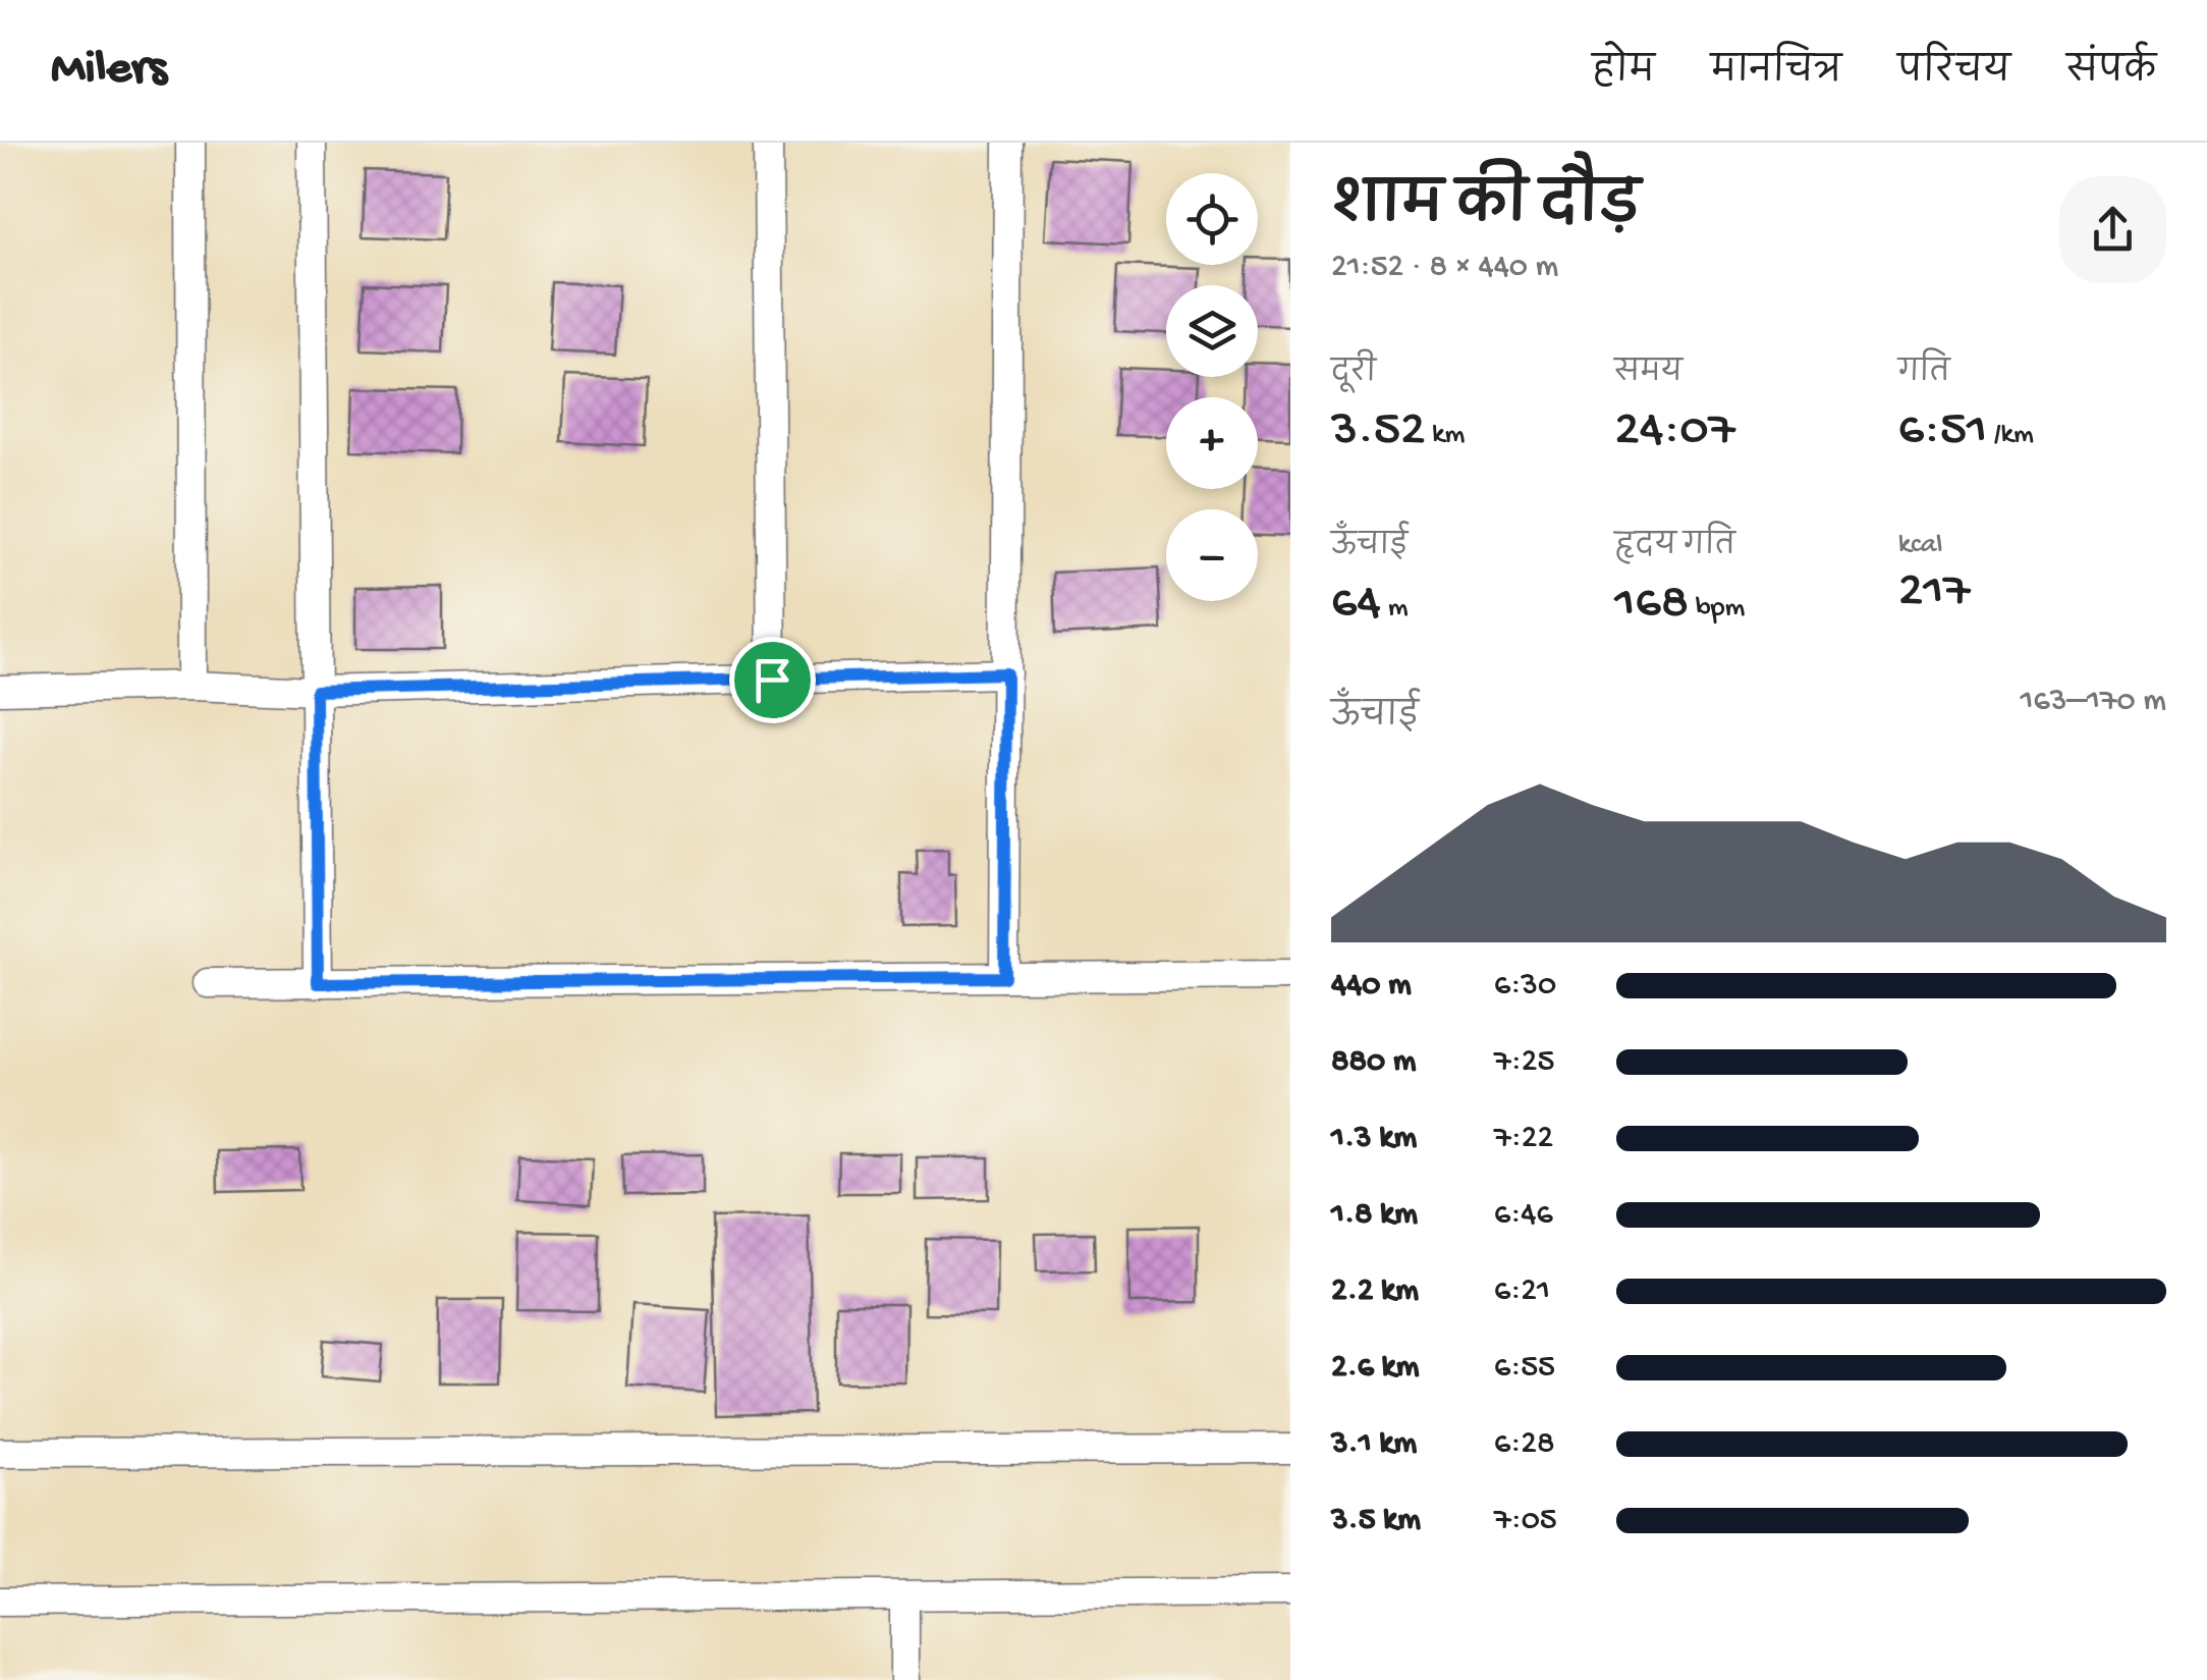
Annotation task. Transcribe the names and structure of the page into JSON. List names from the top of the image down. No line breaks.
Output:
{"page":{"header":"Milers","nav":["होम","मानचित्र","परिचय","संपर्क"],"heading":["शाम की दौड़","21:52 · 8 × 440 m"],"map_buttons":["+","−"],"stats":[["दूरी","3.52 km"],["समय","24:07"],["गति","6:51 /km"],["ऊँचाई","64 m"],["हृदय गति","168 bpm"],["kcal","217"]],"chart":["ऊँचाई","163–170 m"],"list":[{"name":"440 m","note":"6:30"},{"name":"880 m","note":"7:25"},{"name":"1.3 km","note":"7:22"},{"name":"1.8 km","note":"6:46"},{"name":"2.2 km","note":"6:21"},{"name":"2.6 km","note":"6:55"},{"name":"3.1 km","note":"6:28"},{"name":"3.5 km","note":"7:05"}]}}
